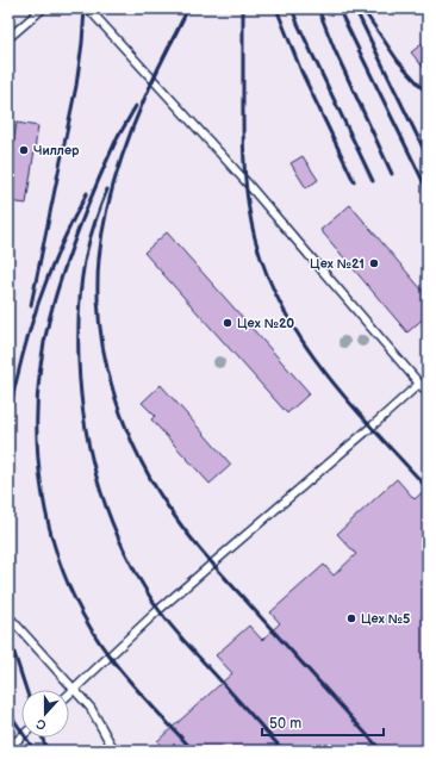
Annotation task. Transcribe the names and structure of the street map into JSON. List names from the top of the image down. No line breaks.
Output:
{"places":["Чиллер","Цех №21","Цех №20","Цех №5"],"scale_bar":"50 m","north":"bottom"}
